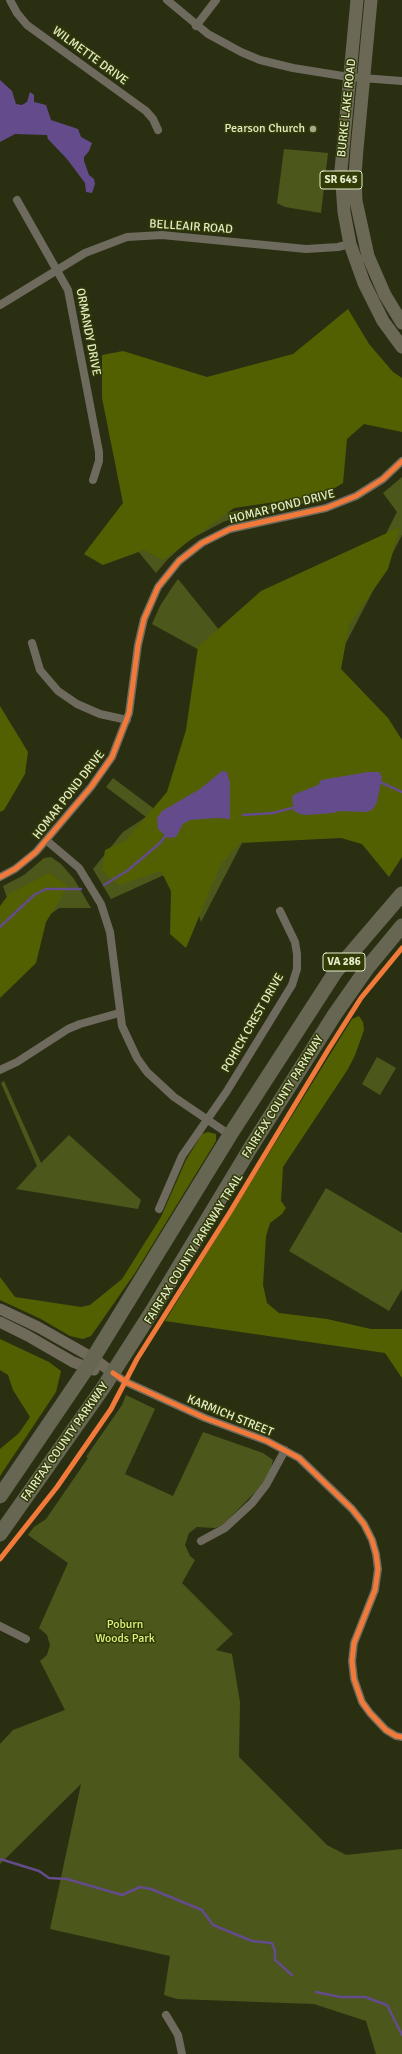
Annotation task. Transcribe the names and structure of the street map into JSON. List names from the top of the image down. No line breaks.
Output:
{"streets":{"highway":["VA 286","FAIRFAX COUNTY PARKWAY"],"main road":["BURKE LAKE ROAD","SR 645"],"street":["WILMETTE DRIVE","BELLEAIR ROAD","ORMANDY DRIVE","HOMAR POND DRIVE","POHICK CREST DRIVE","KARMICH STREET"],"cycle path":["FAIRFAX COUNTY PARKWAY TRAIL"]},"crossings":[["BURKE LAKE ROAD","BELLEAIR ROAD"],["BELLEAIR ROAD","ORMANDY DRIVE"],["FAIRFAX COUNTY PARKWAY","KARMICH STREET"]],"parks":["Poburn Woods Park"],"places":["Pearson Church"]}
